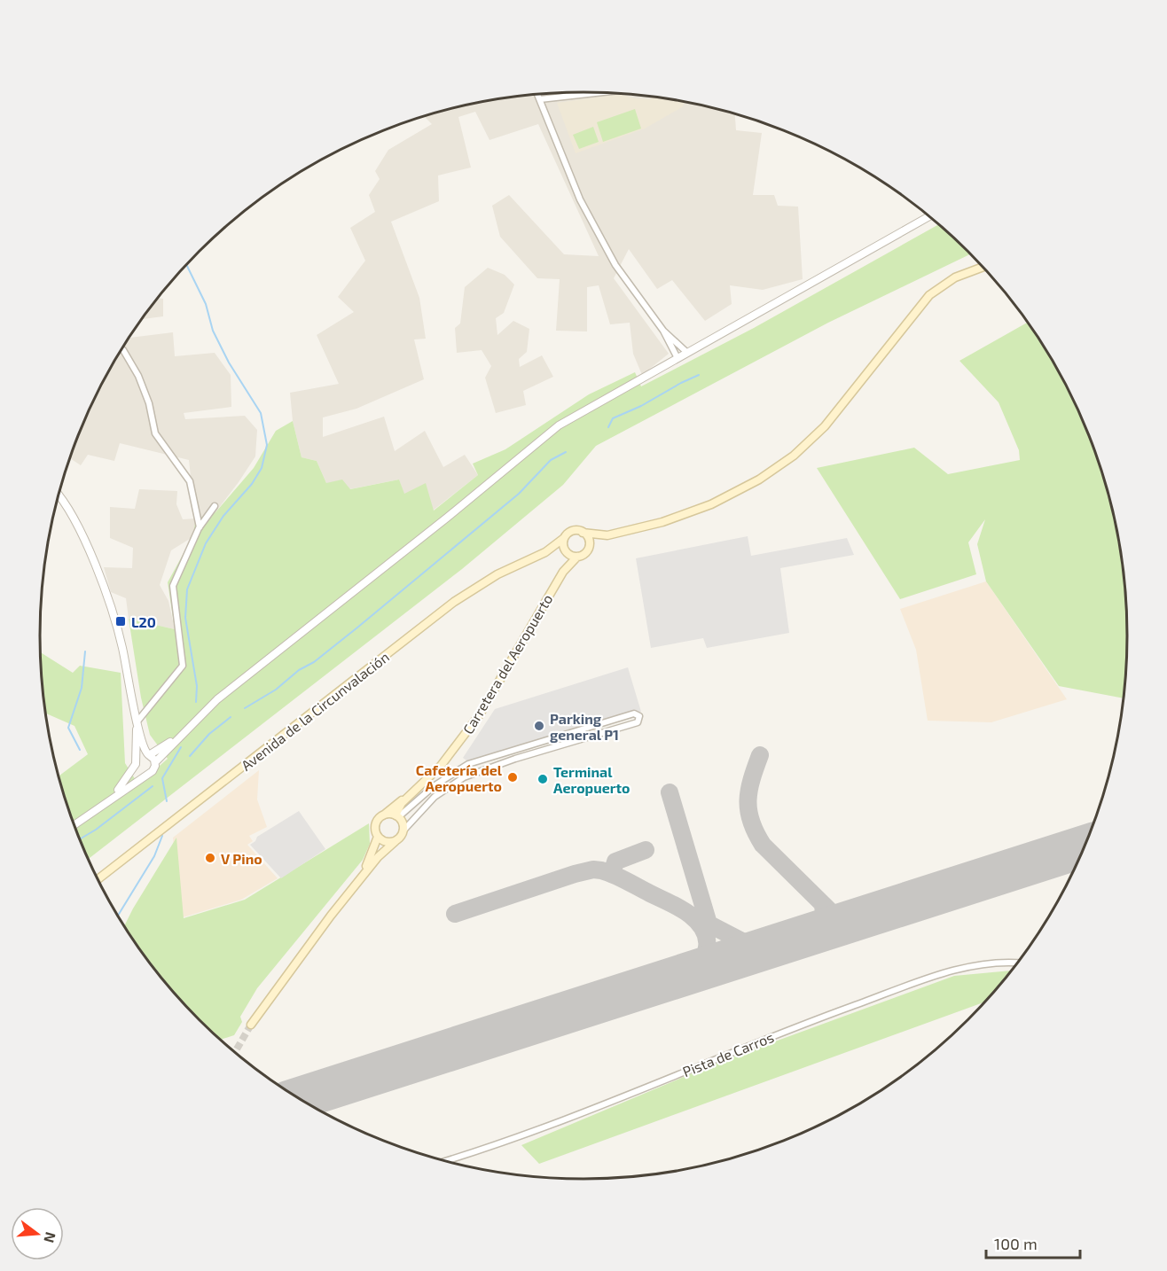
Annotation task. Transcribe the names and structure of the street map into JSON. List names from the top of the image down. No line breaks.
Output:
{"streets":{"main road":["Carretera del Aeropuerto","Avenida de la Circunvalación"],"street":["Pista de Carros"]},"places":{"transit":["L20"],"other":["Parking general P1","Cafetería del Aeropuerto","Terminal Aeropuerto","V Pino"]},"scale_bar":"100 m","north":"right"}
